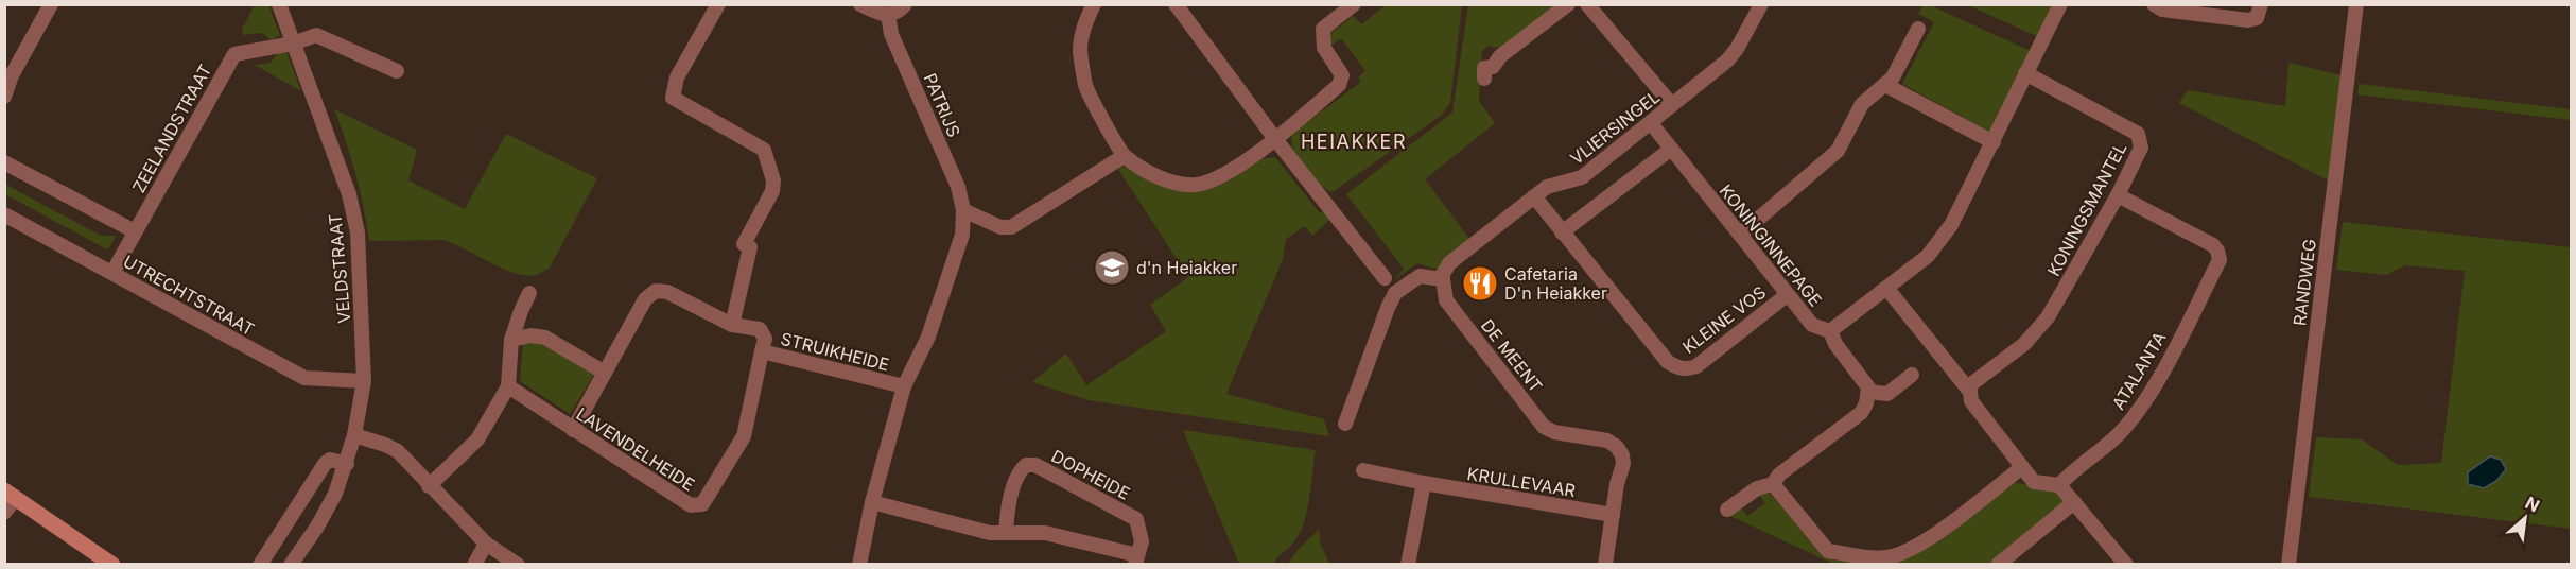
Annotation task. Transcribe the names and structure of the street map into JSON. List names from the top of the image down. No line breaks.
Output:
{"streets":{"street":["PATRIJS","VLIERSINGEL","ZEELANDSTRAAT","KONINGSMANTEL","KONINGINNEPAGE","VELDSTRAAT","RANDWEG","UTRECHTSTRAAT","KLEINE VOS","STRUIKHEIDE","DE MEENT","ATALANTA","LAVENDELHEIDE","DOPHEIDE","KRULLEVAAR"]},"crossings":[["PATRIJS","STRUIKHEIDE"],["VLIERSINGEL","KONINGINNEPAGE"],["VLIERSINGEL","KLEINE VOS"],["VLIERSINGEL","DE MEENT"],["ZEELANDSTRAAT","VELDSTRAAT"],["ZEELANDSTRAAT","UTRECHTSTRAAT"],["KONINGSMANTEL","ATALANTA"],["KONINGINNEPAGE","KLEINE VOS"],["VELDSTRAAT","UTRECHTSTRAAT"],["STRUIKHEIDE","LAVENDELHEIDE"],["STRUIKHEIDE","DOPHEIDE"],["DE MEENT","KRULLEVAAR"]],"districts":["HEIAKKER"],"places":{"school or university":["d'n Heiakker"],"restaurant":["Cafetaria D'n Heiakker"]},"north":"top right"}
